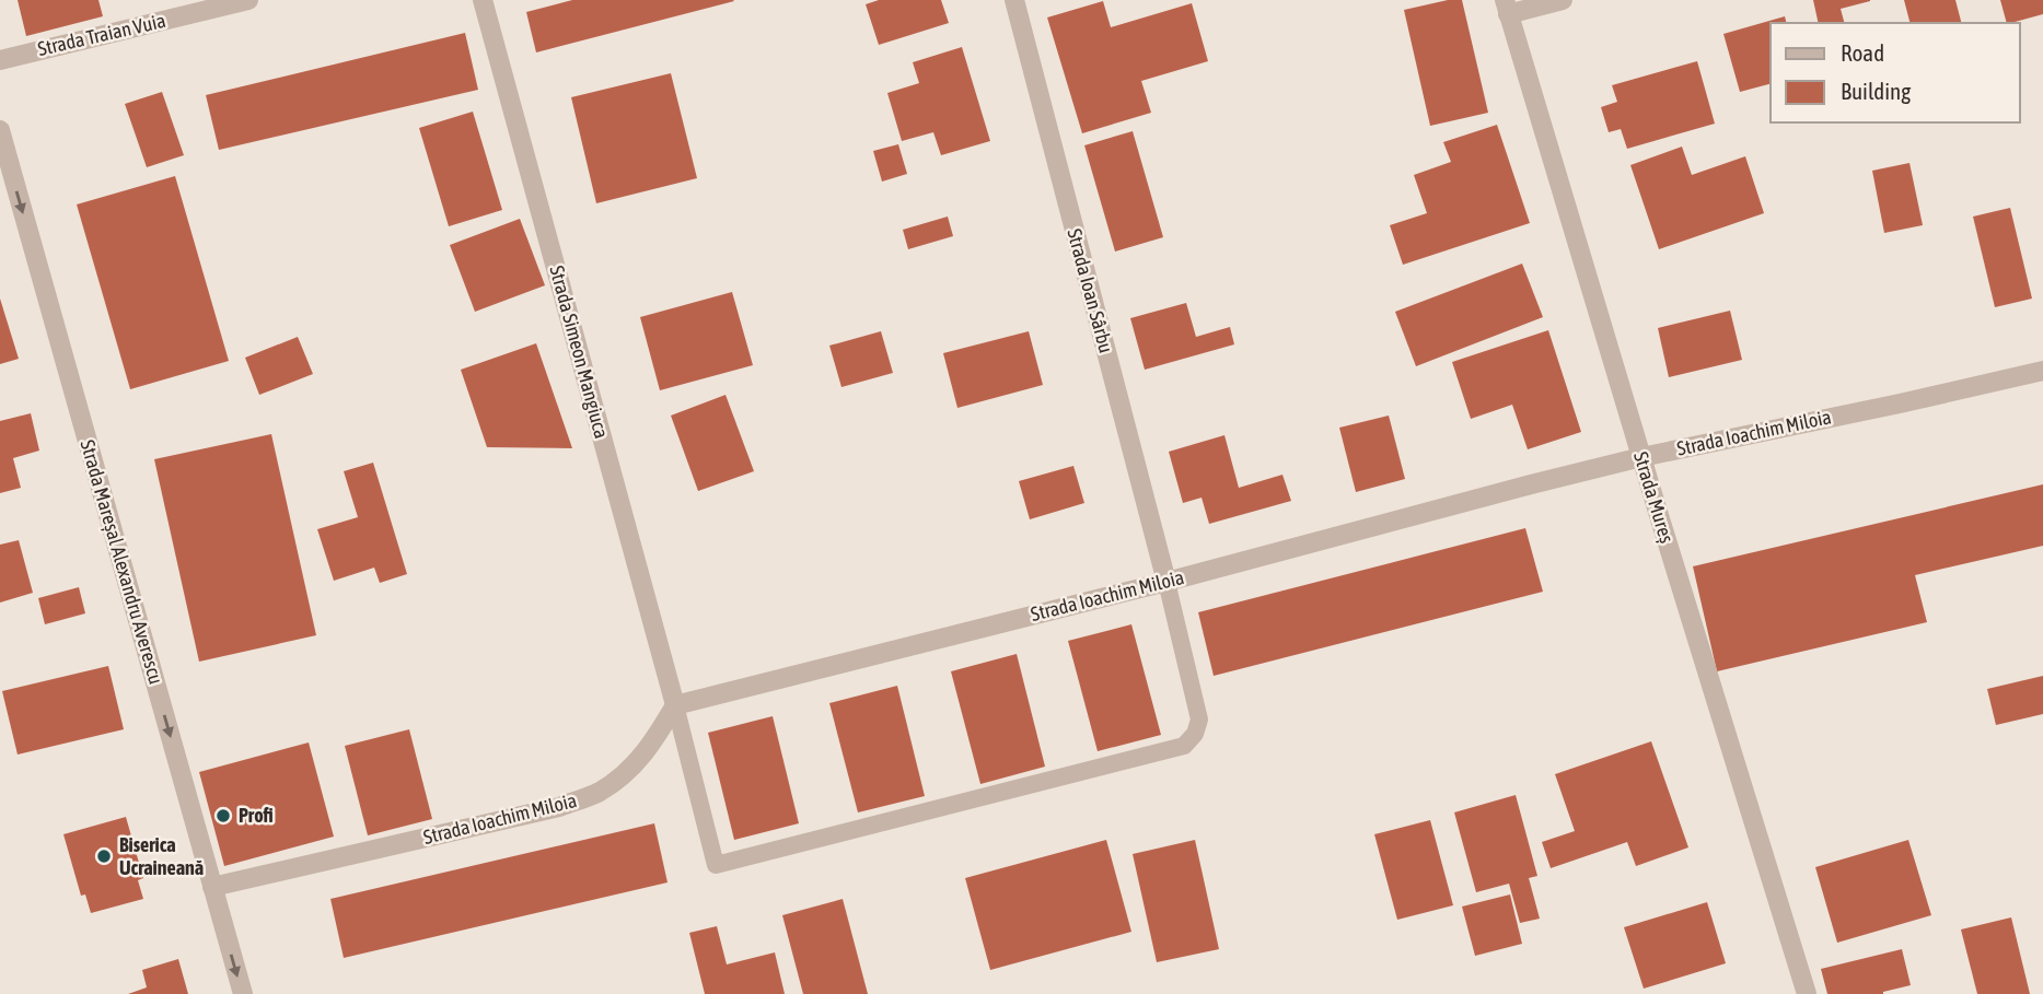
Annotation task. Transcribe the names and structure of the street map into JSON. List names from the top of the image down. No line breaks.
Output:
{"streets":{"street":["Strada Traian Vuia","Strada Ioan Sârbu","Strada Simeon Mangiuca","Strada Ioachim Miloia","Strada Mureș","Strada Mareșal Alexandru Averescu"]},"crossings":[["Strada Ioan Sârbu","Strada Ioachim Miloia"],["Strada Simeon Mangiuca","Strada Ioachim Miloia"],["Strada Ioachim Miloia","Strada Mureș"],["Strada Ioachim Miloia","Strada Mareșal Alexandru Averescu"]],"one_way":["Strada Mareșal Alexandru Averescu"],"places":["Profi","Biserica Ucraineană"],"legend":["Road","Building"]}
